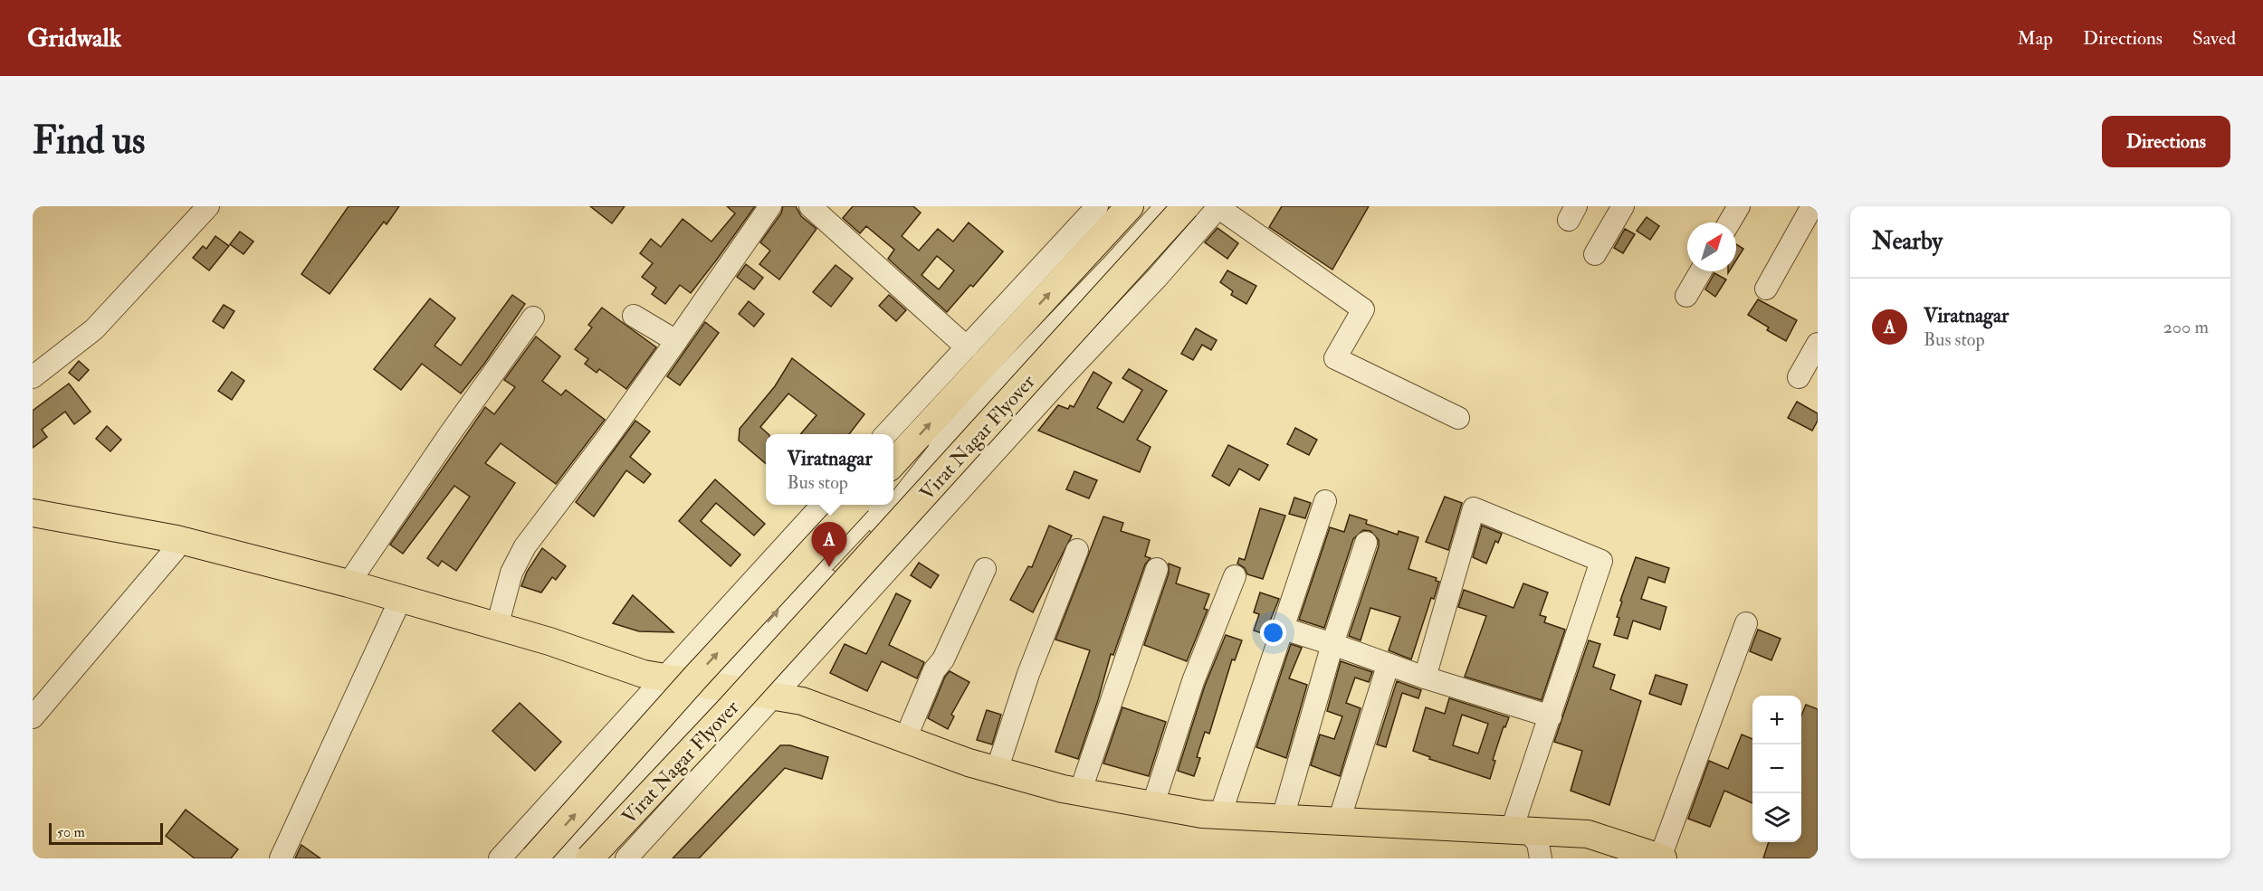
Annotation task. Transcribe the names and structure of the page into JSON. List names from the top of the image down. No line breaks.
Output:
{"streets":{"main road":["Virat Nagar Flyover"]},"scale_bar":"50 m","north":"top right","page":{"header":"Gridwalk","nav":["Map","Directions","Saved"],"buttons":"Directions","title":"Find us","heading":"Nearby","list":[{"mark":"A","name":"Viratnagar","note":"Bus stop","value":"200 m"}],"popup":["Viratnagar","Bus stop"],"pins":"A","map_buttons":["+","−"],"scale":"50 m"}}
